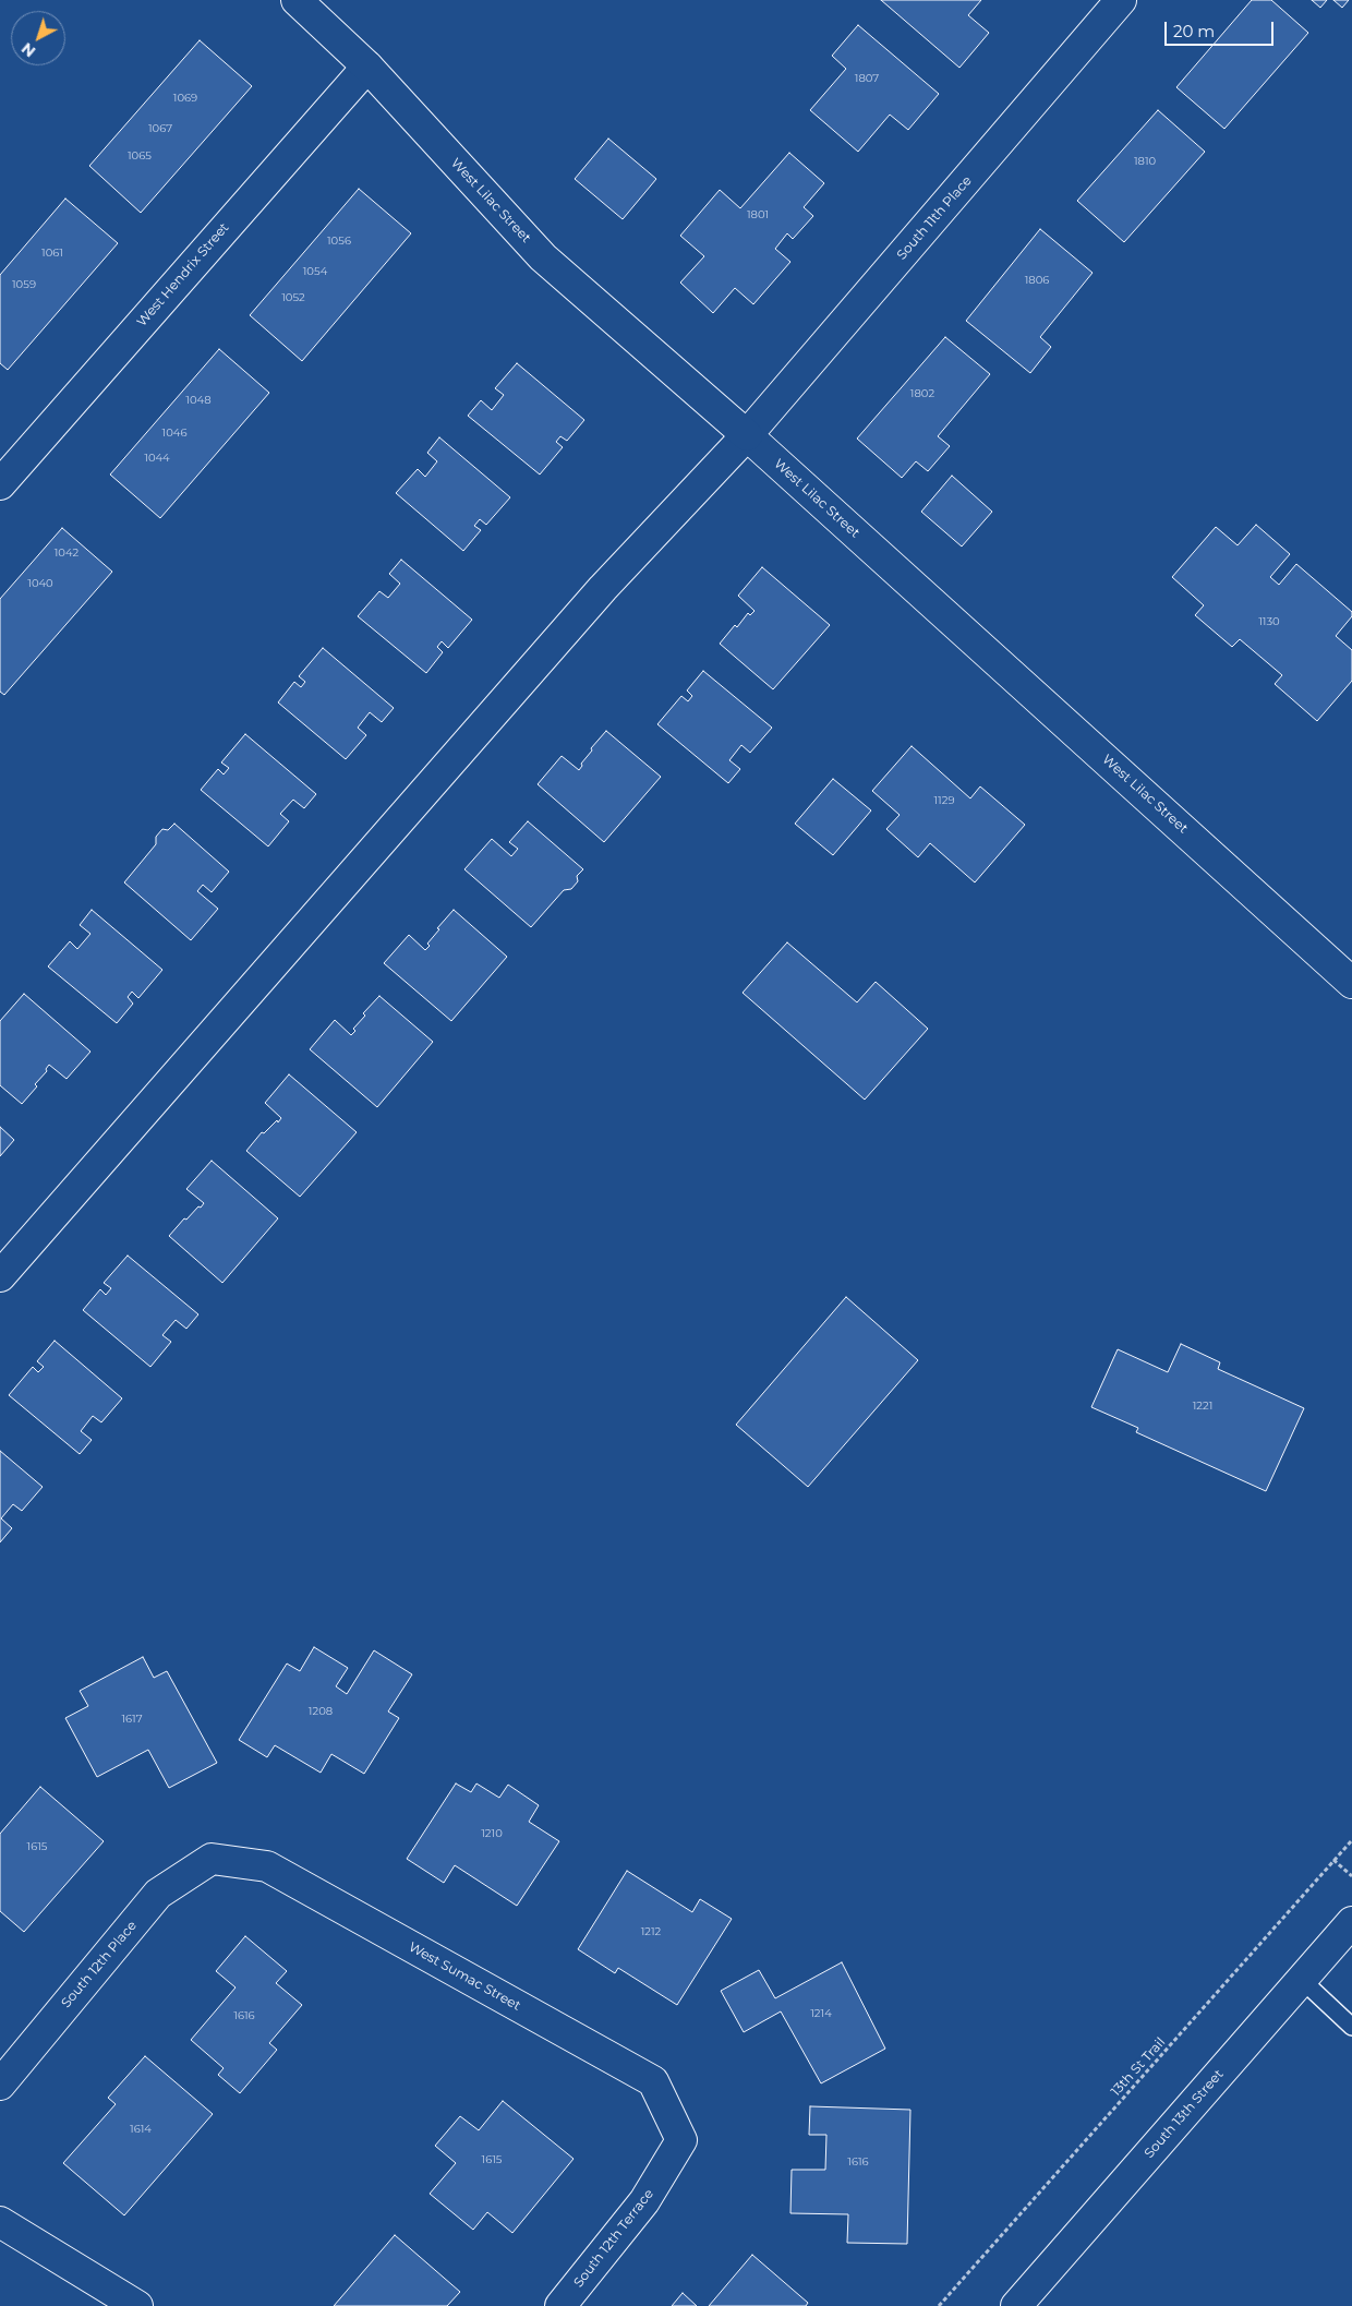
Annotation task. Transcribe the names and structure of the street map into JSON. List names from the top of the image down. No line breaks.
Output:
{"streets":{"street":["West Lilac Street","South 11th Place","West Hendrix Street","South 12th Place","West Sumac Street","South 13th Street","South 12th Terrace"],"path":["13th St Trail"]},"crossings":[["West Lilac Street","South 11th Place"],["West Lilac Street","West Hendrix Street"],["South 12th Place","West Sumac Street"],["West Sumac Street","South 12th Terrace"]],"house_numbers":["1807","1069","1067","1065","1810","1801","1056","1061","1054","1806","1059","1052","1802","1048","1046","1044","1042","1040","1130","1129","1221","1208","1617","1210","1615","1212","1214","1616","1614","1615","1616"],"scale_bar":"20 m","north":"bottom left"}
